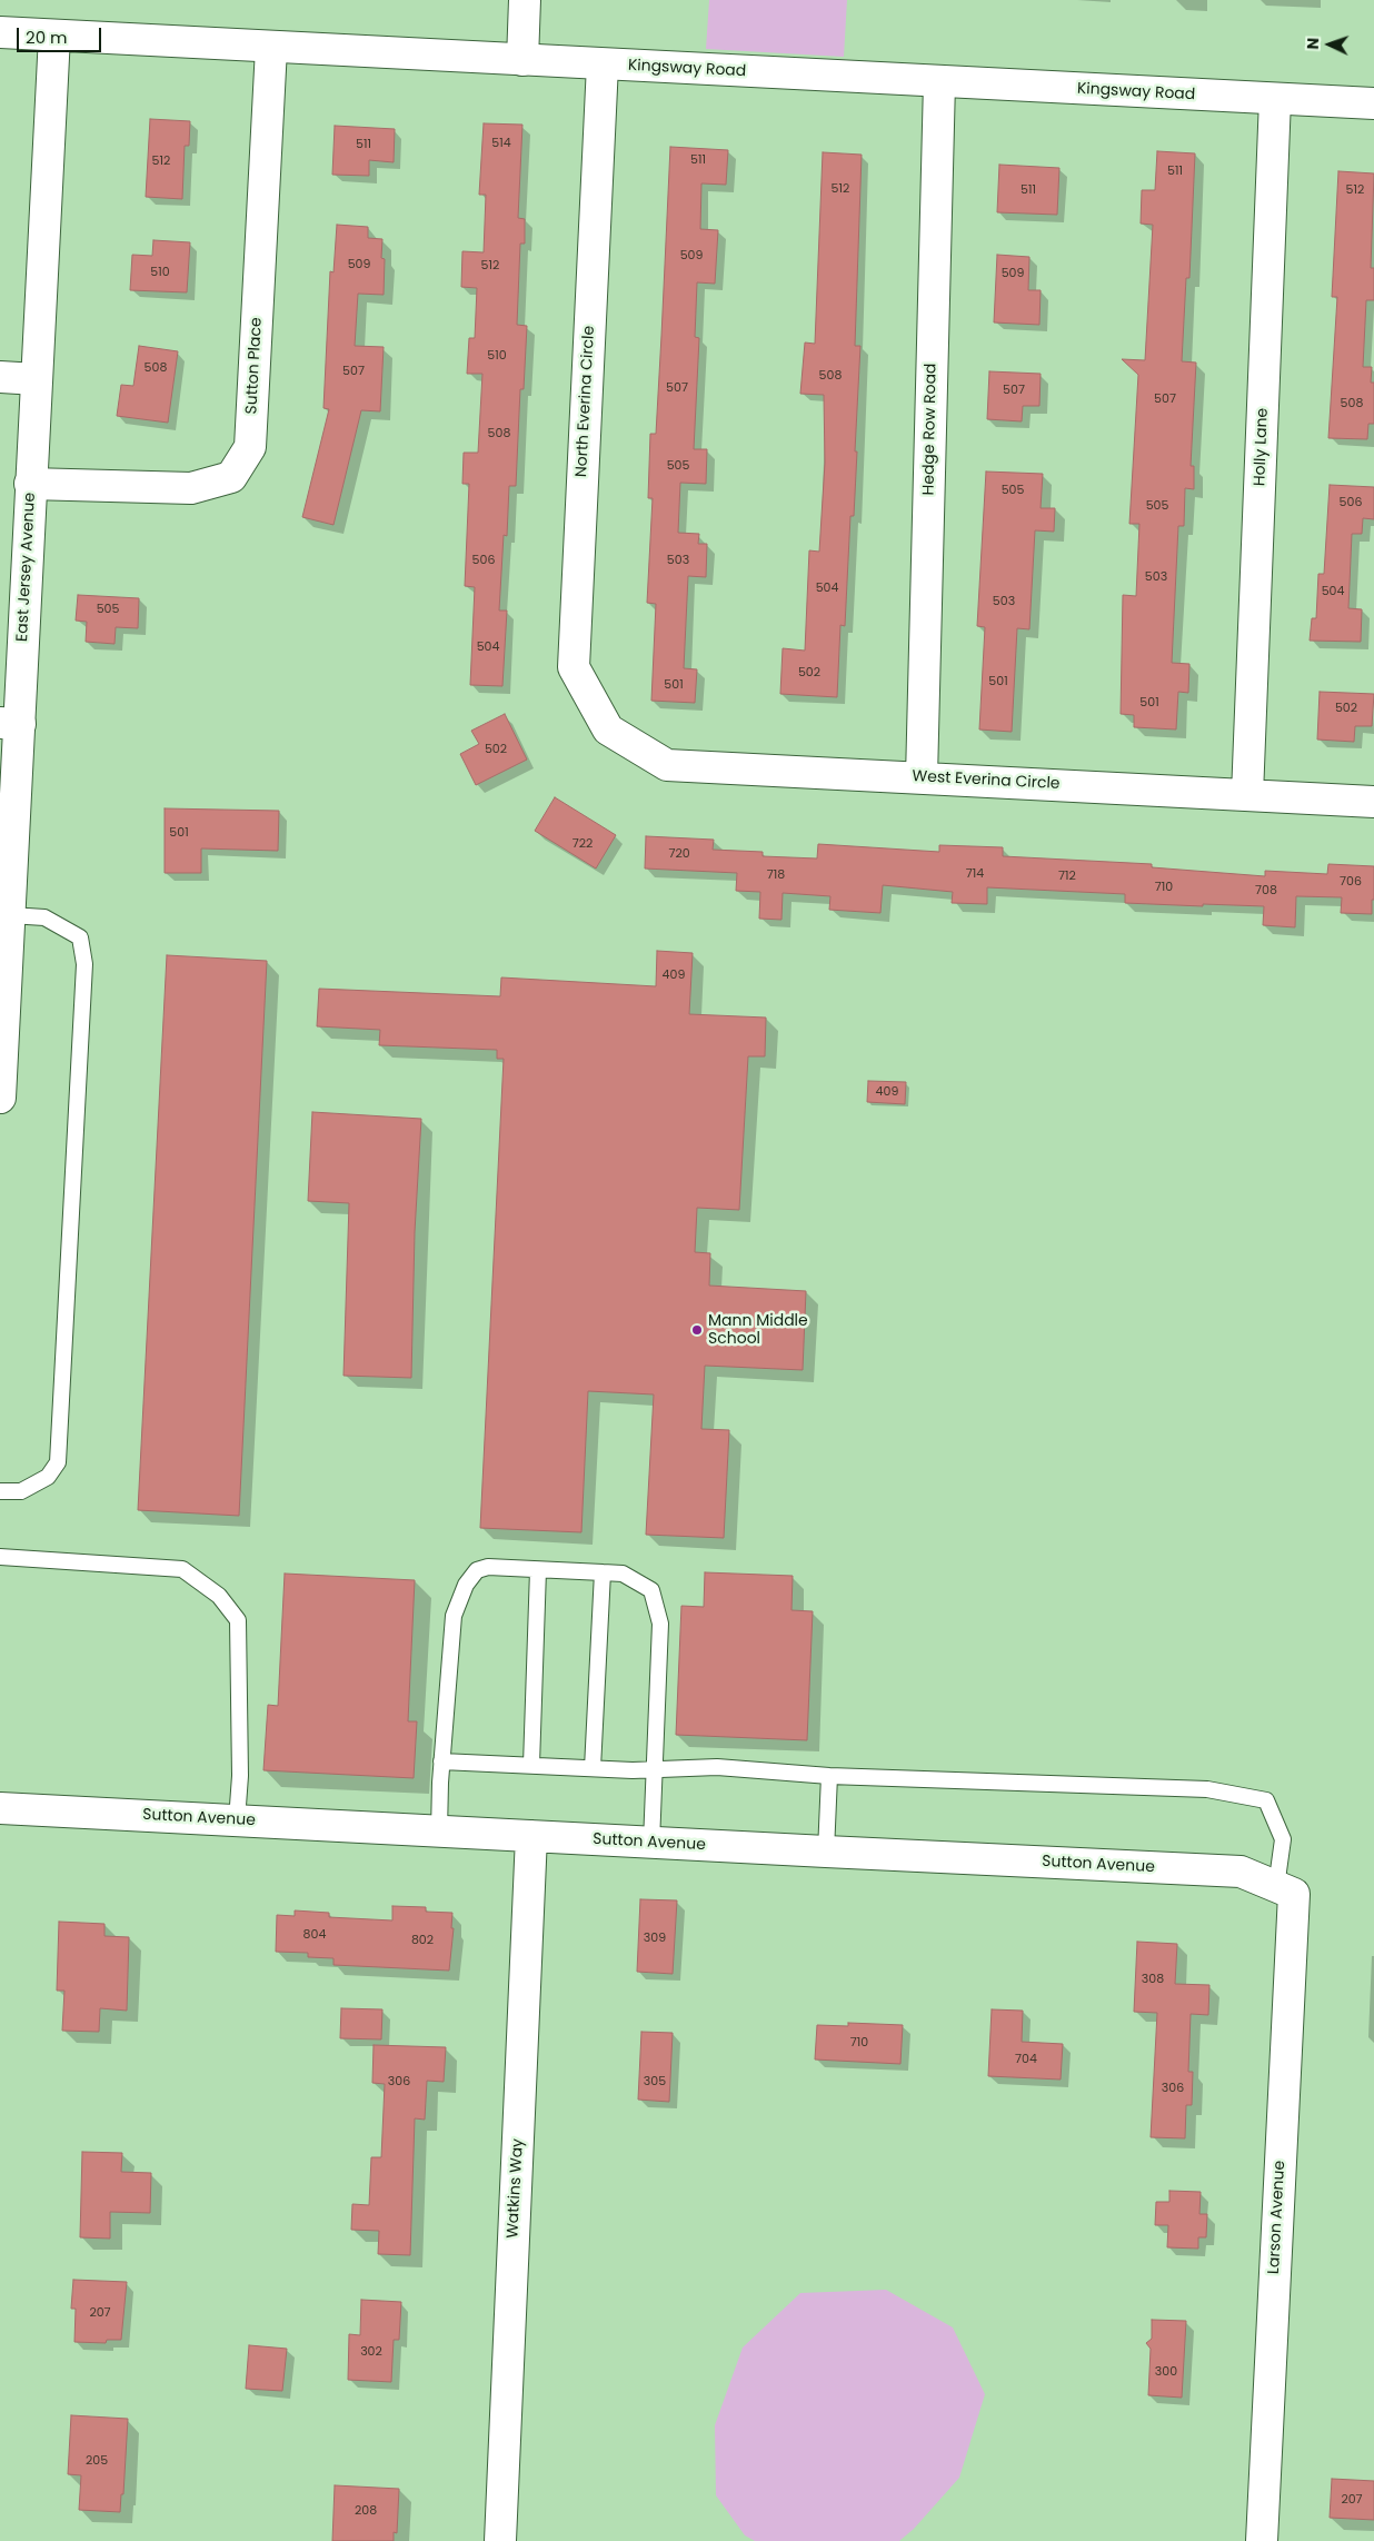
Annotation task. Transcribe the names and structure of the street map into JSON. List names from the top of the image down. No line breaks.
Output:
{"streets":{"street":["Kingsway Road","Sutton Place","North Everina Circle","Hedge Row Road","Holly Lane","East Jersey Avenue","West Everina Circle","Sutton Avenue","Watkins Way","Larson Avenue"]},"crossings":[["Kingsway Road","Sutton Place"],["Kingsway Road","North Everina Circle"],["Kingsway Road","Hedge Row Road"],["Kingsway Road","Holly Lane"],["Kingsway Road","East Jersey Avenue"],["Sutton Place","East Jersey Avenue"],["North Everina Circle","West Everina Circle"],["Hedge Row Road","West Everina Circle"],["Holly Lane","West Everina Circle"],["Sutton Avenue","Watkins Way"],["Sutton Avenue","Larson Avenue"]],"places":["Mann Middle School"],"house_numbers":["514","511","511","512","511","512","511","512","509","509","512","510","509","510","508","507","508","507","507","507","508","508","505","505","506","505","506","503","503","504","504","503","505","504","502","501","501","501","502","502","501","722","720","714","718","712","706","710","708","409","409","804","309","802","308","710","704","306","305","306","207","302","300","205","207","208"],"scale_bar":"20 m","north":"left"}
